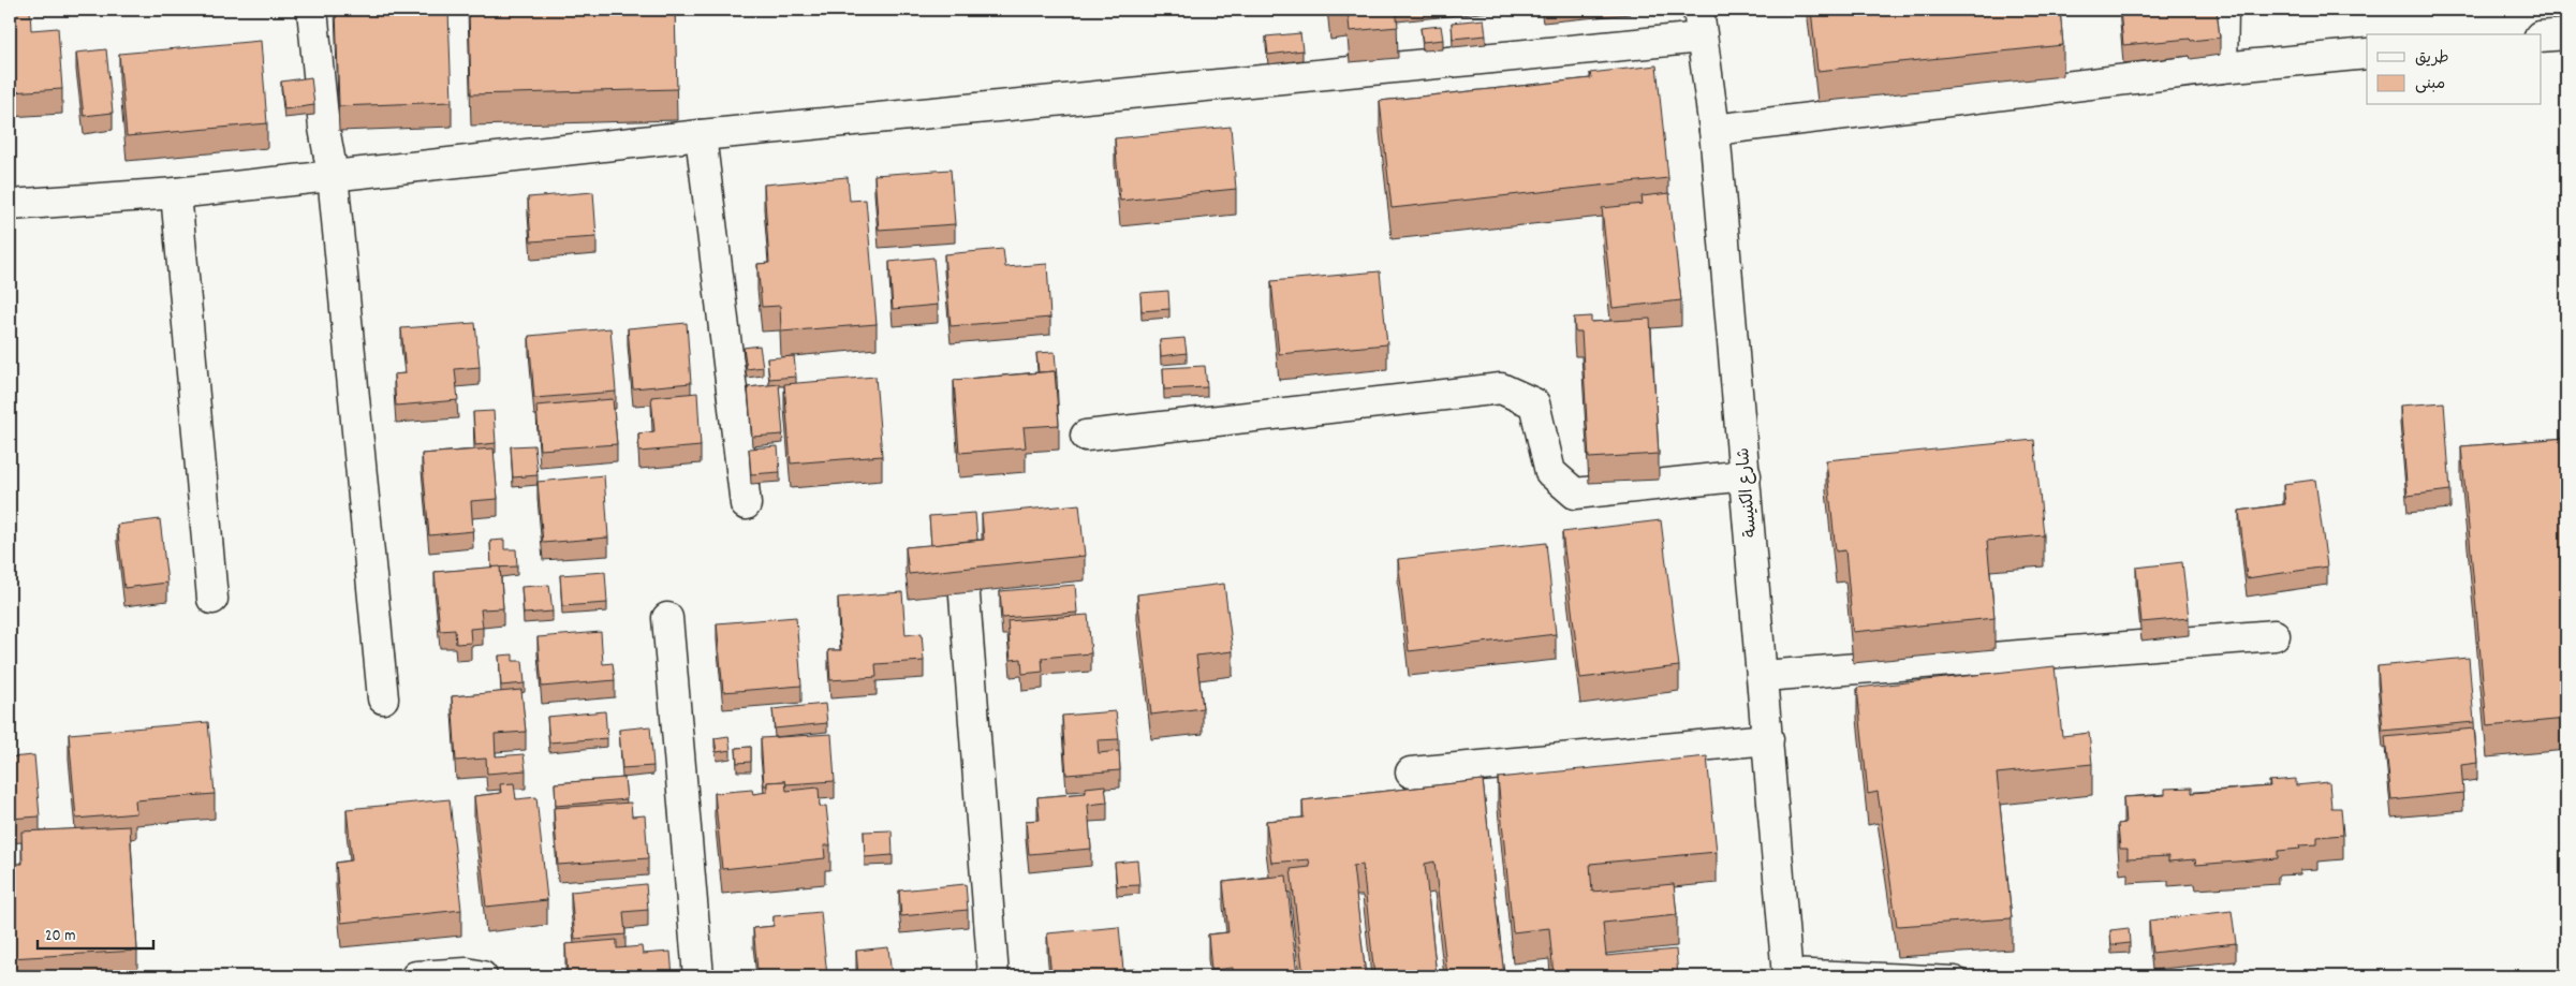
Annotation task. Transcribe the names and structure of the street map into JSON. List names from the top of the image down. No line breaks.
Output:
{"streets":{"street":["شارع الكنيسة"]},"legend":["طريق","مبنى"],"scale_bar":"20 m"}
